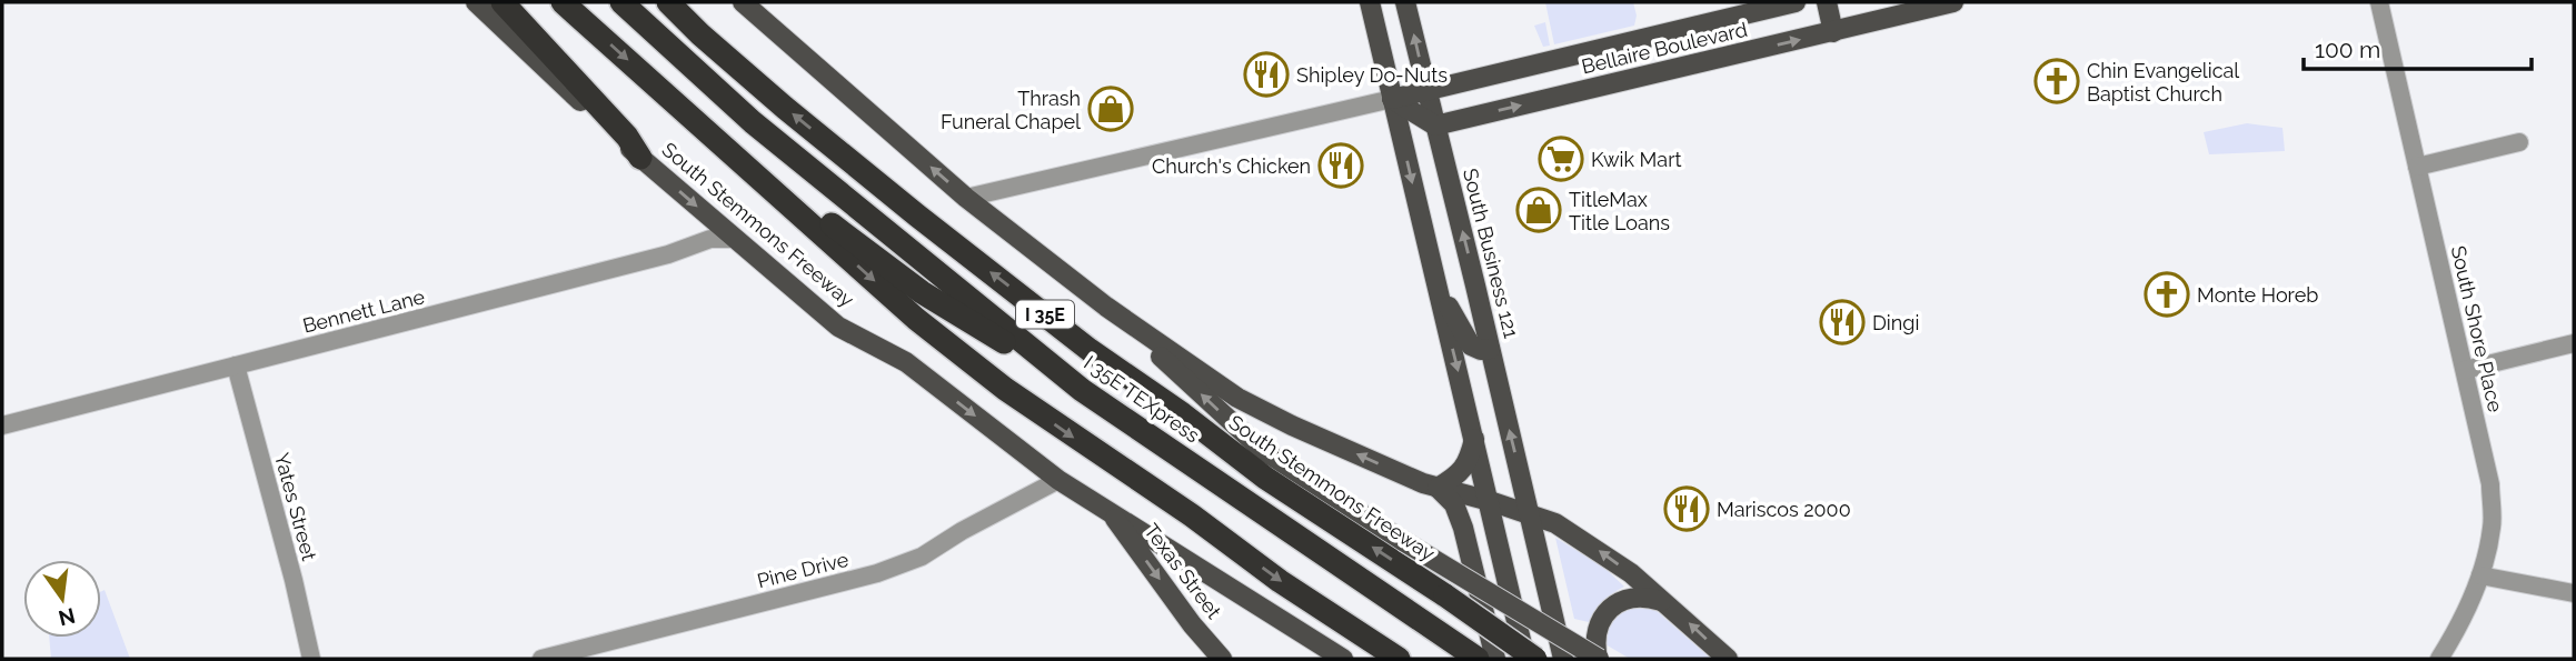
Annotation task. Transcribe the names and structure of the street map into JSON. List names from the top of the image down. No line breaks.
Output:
{"streets":{"highway":["South Stemmons Freeway","I 35E","I 35E TEXpress"],"main road":["Bellaire Boulevard","South Business 121","Texas Street"],"street":["Bennett Lane","South Shore Place","Yates Street","Pine Drive"]},"crossings":[["Bellaire Boulevard","South Stemmons Freeway"],["Bellaire Boulevard","South Business 121"],["South Stemmons Freeway","South Business 121"],["South Stemmons Freeway","Bennett Lane"],["South Stemmons Freeway","Pine Drive"],["South Stemmons Freeway","Texas Street"],["Bennett Lane","Yates Street"]],"one_way":["Texas Street"],"places":{"restaurant":["Shipley Do-Nuts","Church's Chicken","Dingi","Mariscos 2000"],"church":["Chin Evangelical Baptist Church","Monte Horeb"],"shop":["Thrash Funeral Chapel","TitleMax Title Loans"],"supermarket":["Kwik Mart"]},"scale_bar":"100 m","north":"bottom"}
